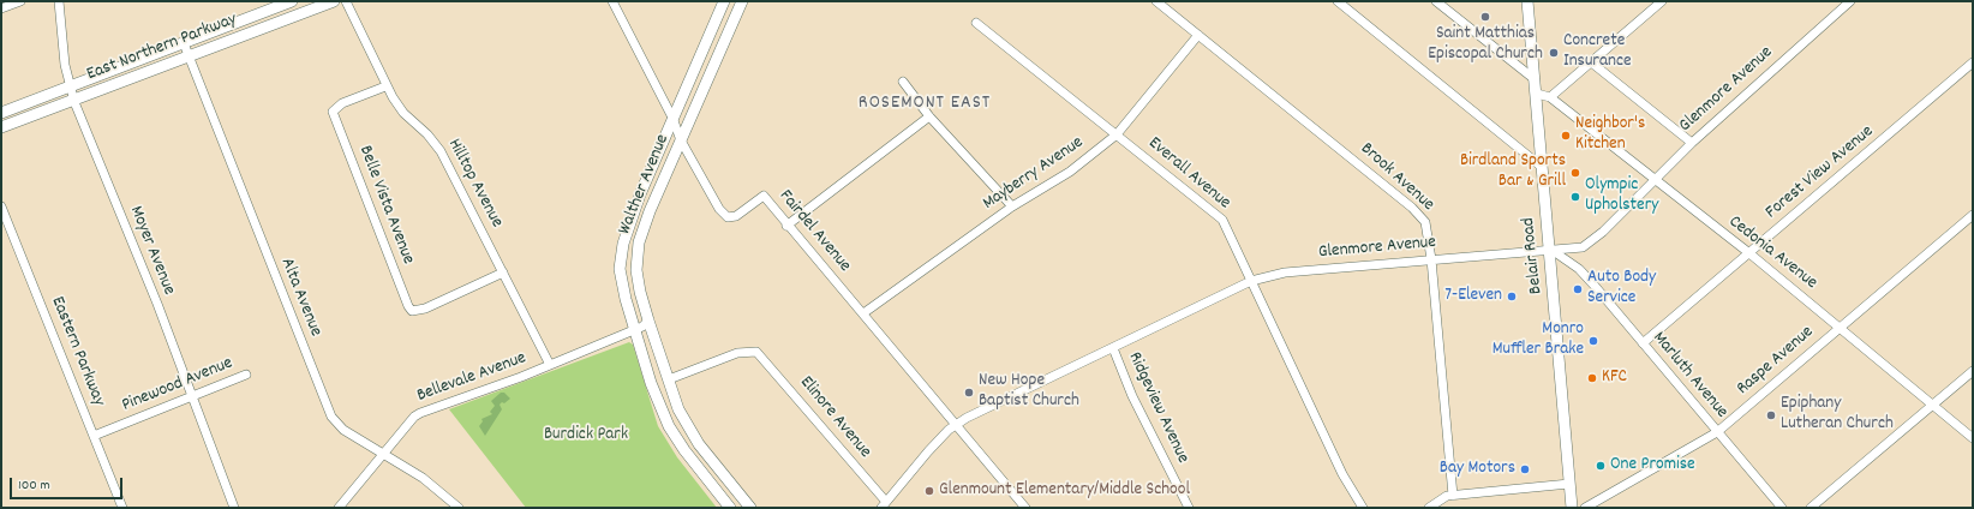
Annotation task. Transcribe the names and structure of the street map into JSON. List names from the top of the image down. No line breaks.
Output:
{"streets":{"main road":["East Northern Parkway","Walther Avenue","Belair Road"],"street":["Glenmore Avenue","Forest View Avenue","Mayberry Avenue","Everall Avenue","Brook Avenue","Hilltop Avenue","Belle Vista Avenue","Fairdel Avenue","Moyer Avenue","Cedonia Avenue","Alta Avenue","Eastern Parkway","Raspe Avenue","Marluth Avenue","Bellevale Avenue","Pinewood Avenue","Ridgeview Avenue","Elinore Avenue"]},"crossings":[["East Northern Parkway","Moyer Avenue"],["East Northern Parkway","Alta Avenue"],["Glenmore Avenue","Everall Avenue"],["Glenmore Avenue","Brook Avenue"],["Glenmore Avenue","Fairdel Avenue"],["Glenmore Avenue","Cedonia Avenue"],["Glenmore Avenue","Belair Road"],["Glenmore Avenue","Marluth Avenue"],["Glenmore Avenue","Ridgeview Avenue"],["Glenmore Avenue","Elinore Avenue"],["Forest View Avenue","Cedonia Avenue"],["Forest View Avenue","Marluth Avenue"],["Mayberry Avenue","Everall Avenue"],["Mayberry Avenue","Brook Avenue"],["Mayberry Avenue","Fairdel Avenue"],["Hilltop Avenue","Belle Vista Avenue"],["Hilltop Avenue","Bellevale Avenue"],["Walther Avenue","Fairdel Avenue"],["Walther Avenue","Bellevale Avenue"],["Walther Avenue","Elinore Avenue"],["Moyer Avenue","Pinewood Avenue"],["Cedonia Avenue","Raspe Avenue"],["Belair Road","Marluth Avenue"],["Alta Avenue","Bellevale Avenue"],["Eastern Parkway","Pinewood Avenue"],["Raspe Avenue","Marluth Avenue"]],"districts":["ROSEMONT EAST"],"parks":["Burdick Park"],"places":["Saint Matthias Episcopal Church","Concrete Insurance","Neighbor's Kitchen","Birdland Sports Bar & Grill","Olympic Upholstery","Auto Body Service","7-Eleven","Monro Muffler Brake","KFC","New Hope Baptist Church","Epiphany Lutheran Church","One Promise","Bay Motors","Glenmount Elementary/Middle School"],"scale_bar":"100 m"}
